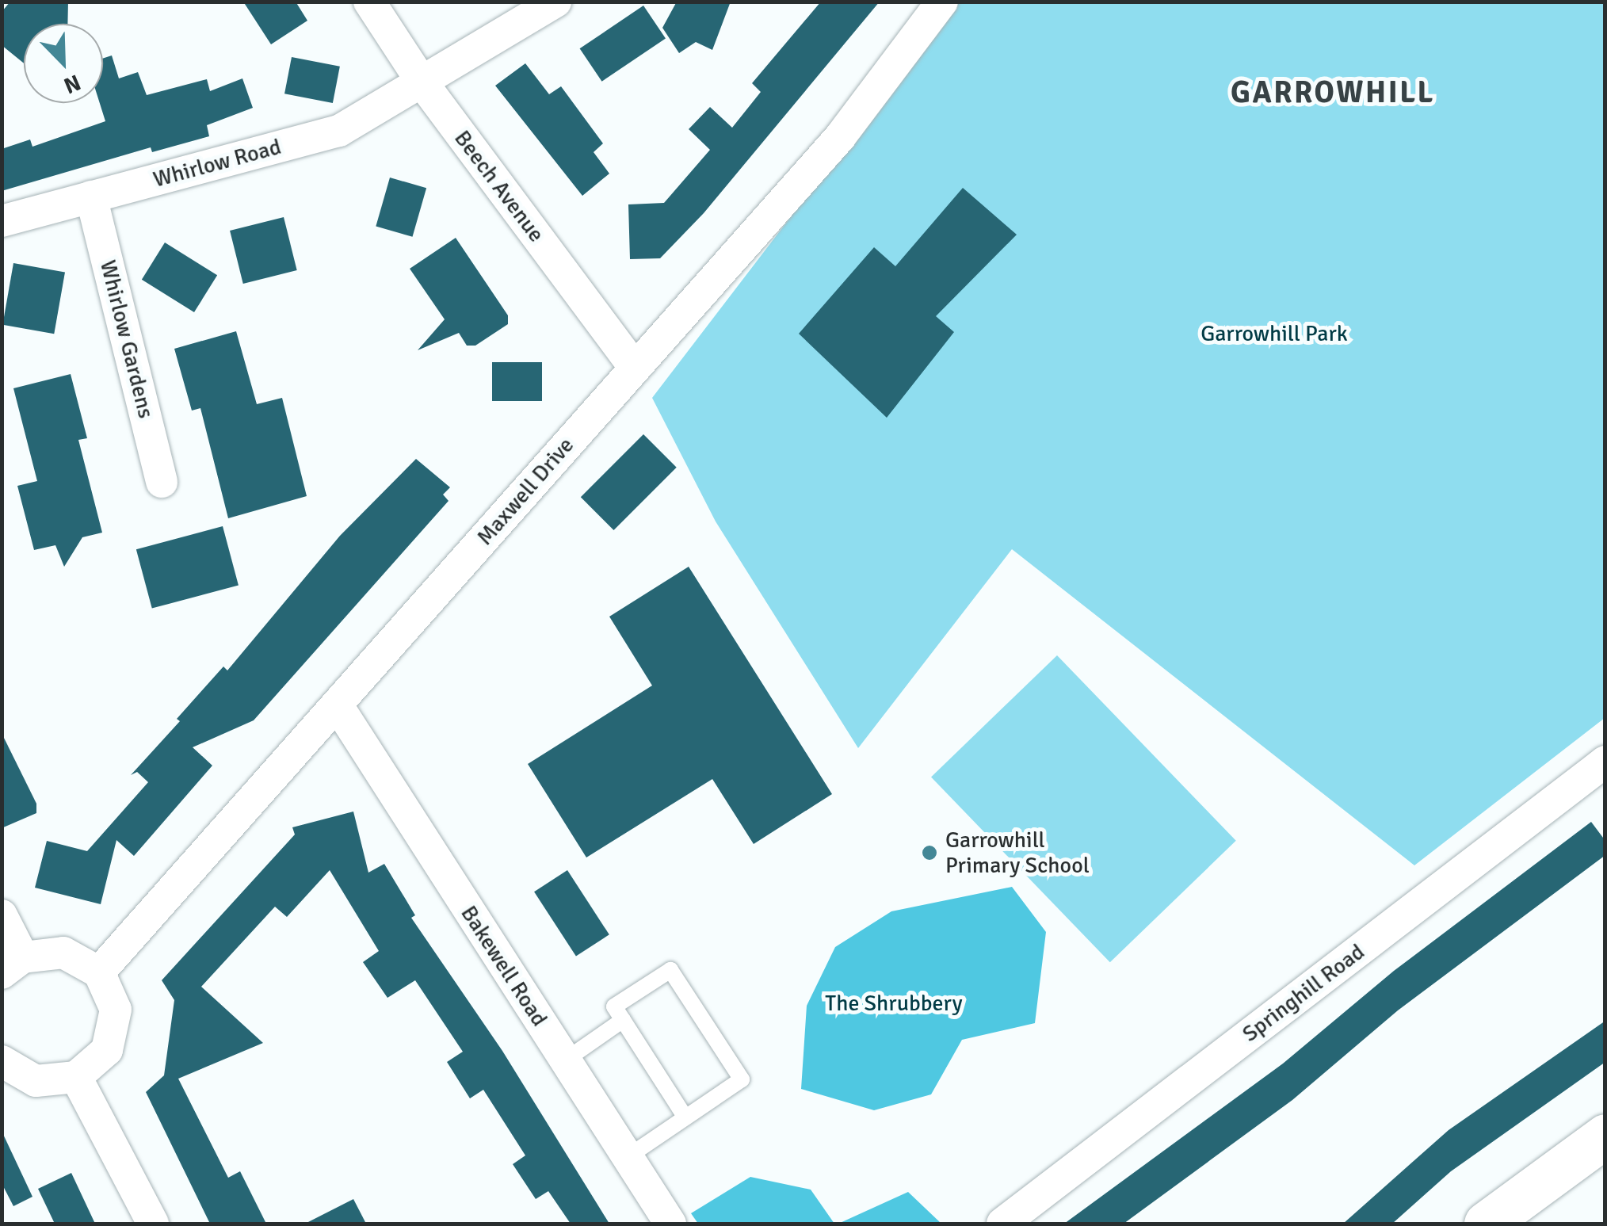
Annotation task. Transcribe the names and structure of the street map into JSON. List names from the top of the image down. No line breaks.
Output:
{"streets":{"street":["Whirlow Road","Beech Avenue","Whirlow Gardens","Maxwell Drive","Bakewell Road","Springhill Road"]},"crossings":[["Whirlow Road","Beech Avenue"],["Whirlow Road","Whirlow Gardens"],["Beech Avenue","Maxwell Drive"],["Maxwell Drive","Bakewell Road"]],"districts":["GARROWHILL"],"parks":["Garrowhill Park","The Shrubbery"],"places":["Garrowhill Primary School"],"north":"bottom right"}
